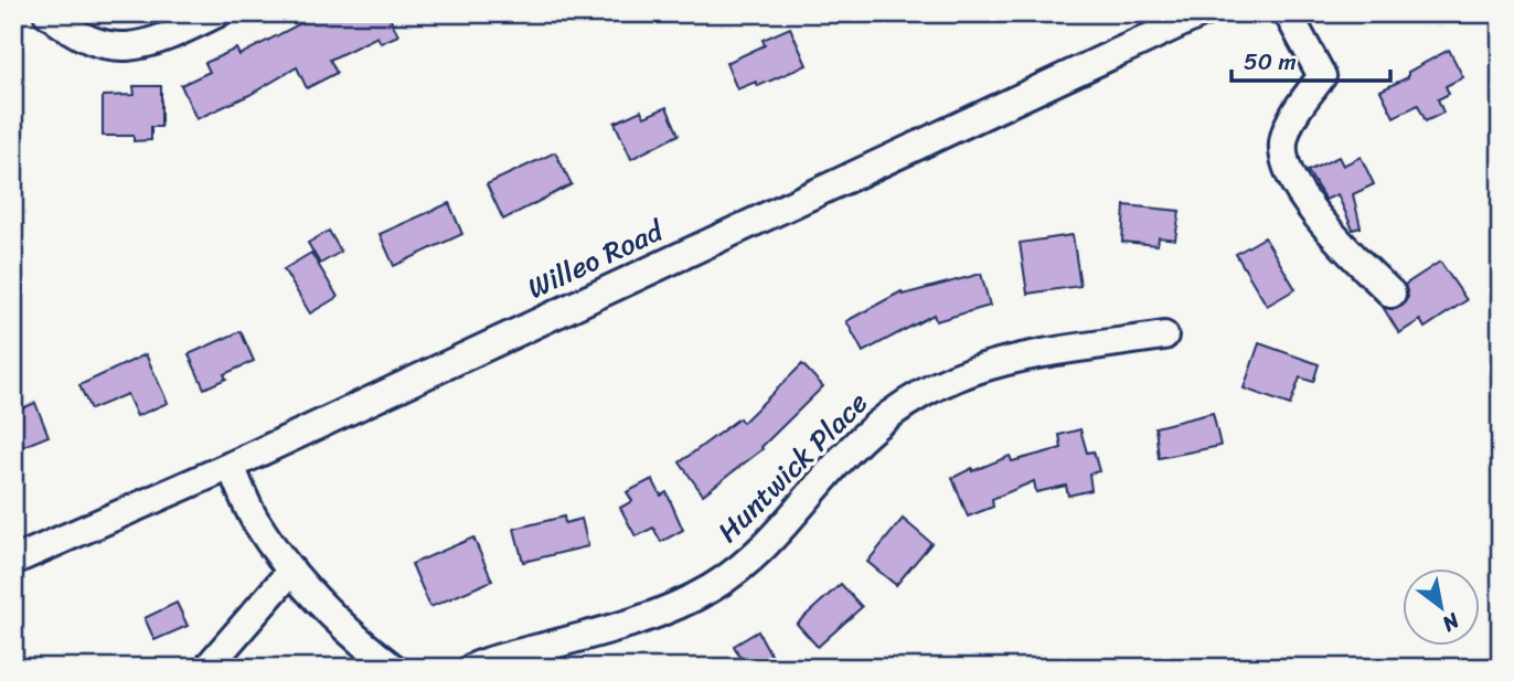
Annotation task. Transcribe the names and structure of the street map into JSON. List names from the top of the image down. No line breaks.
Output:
{"streets":{"street":["Willeo Road","Huntwick Place"]},"scale_bar":"50 m","north":"bottom right"}
